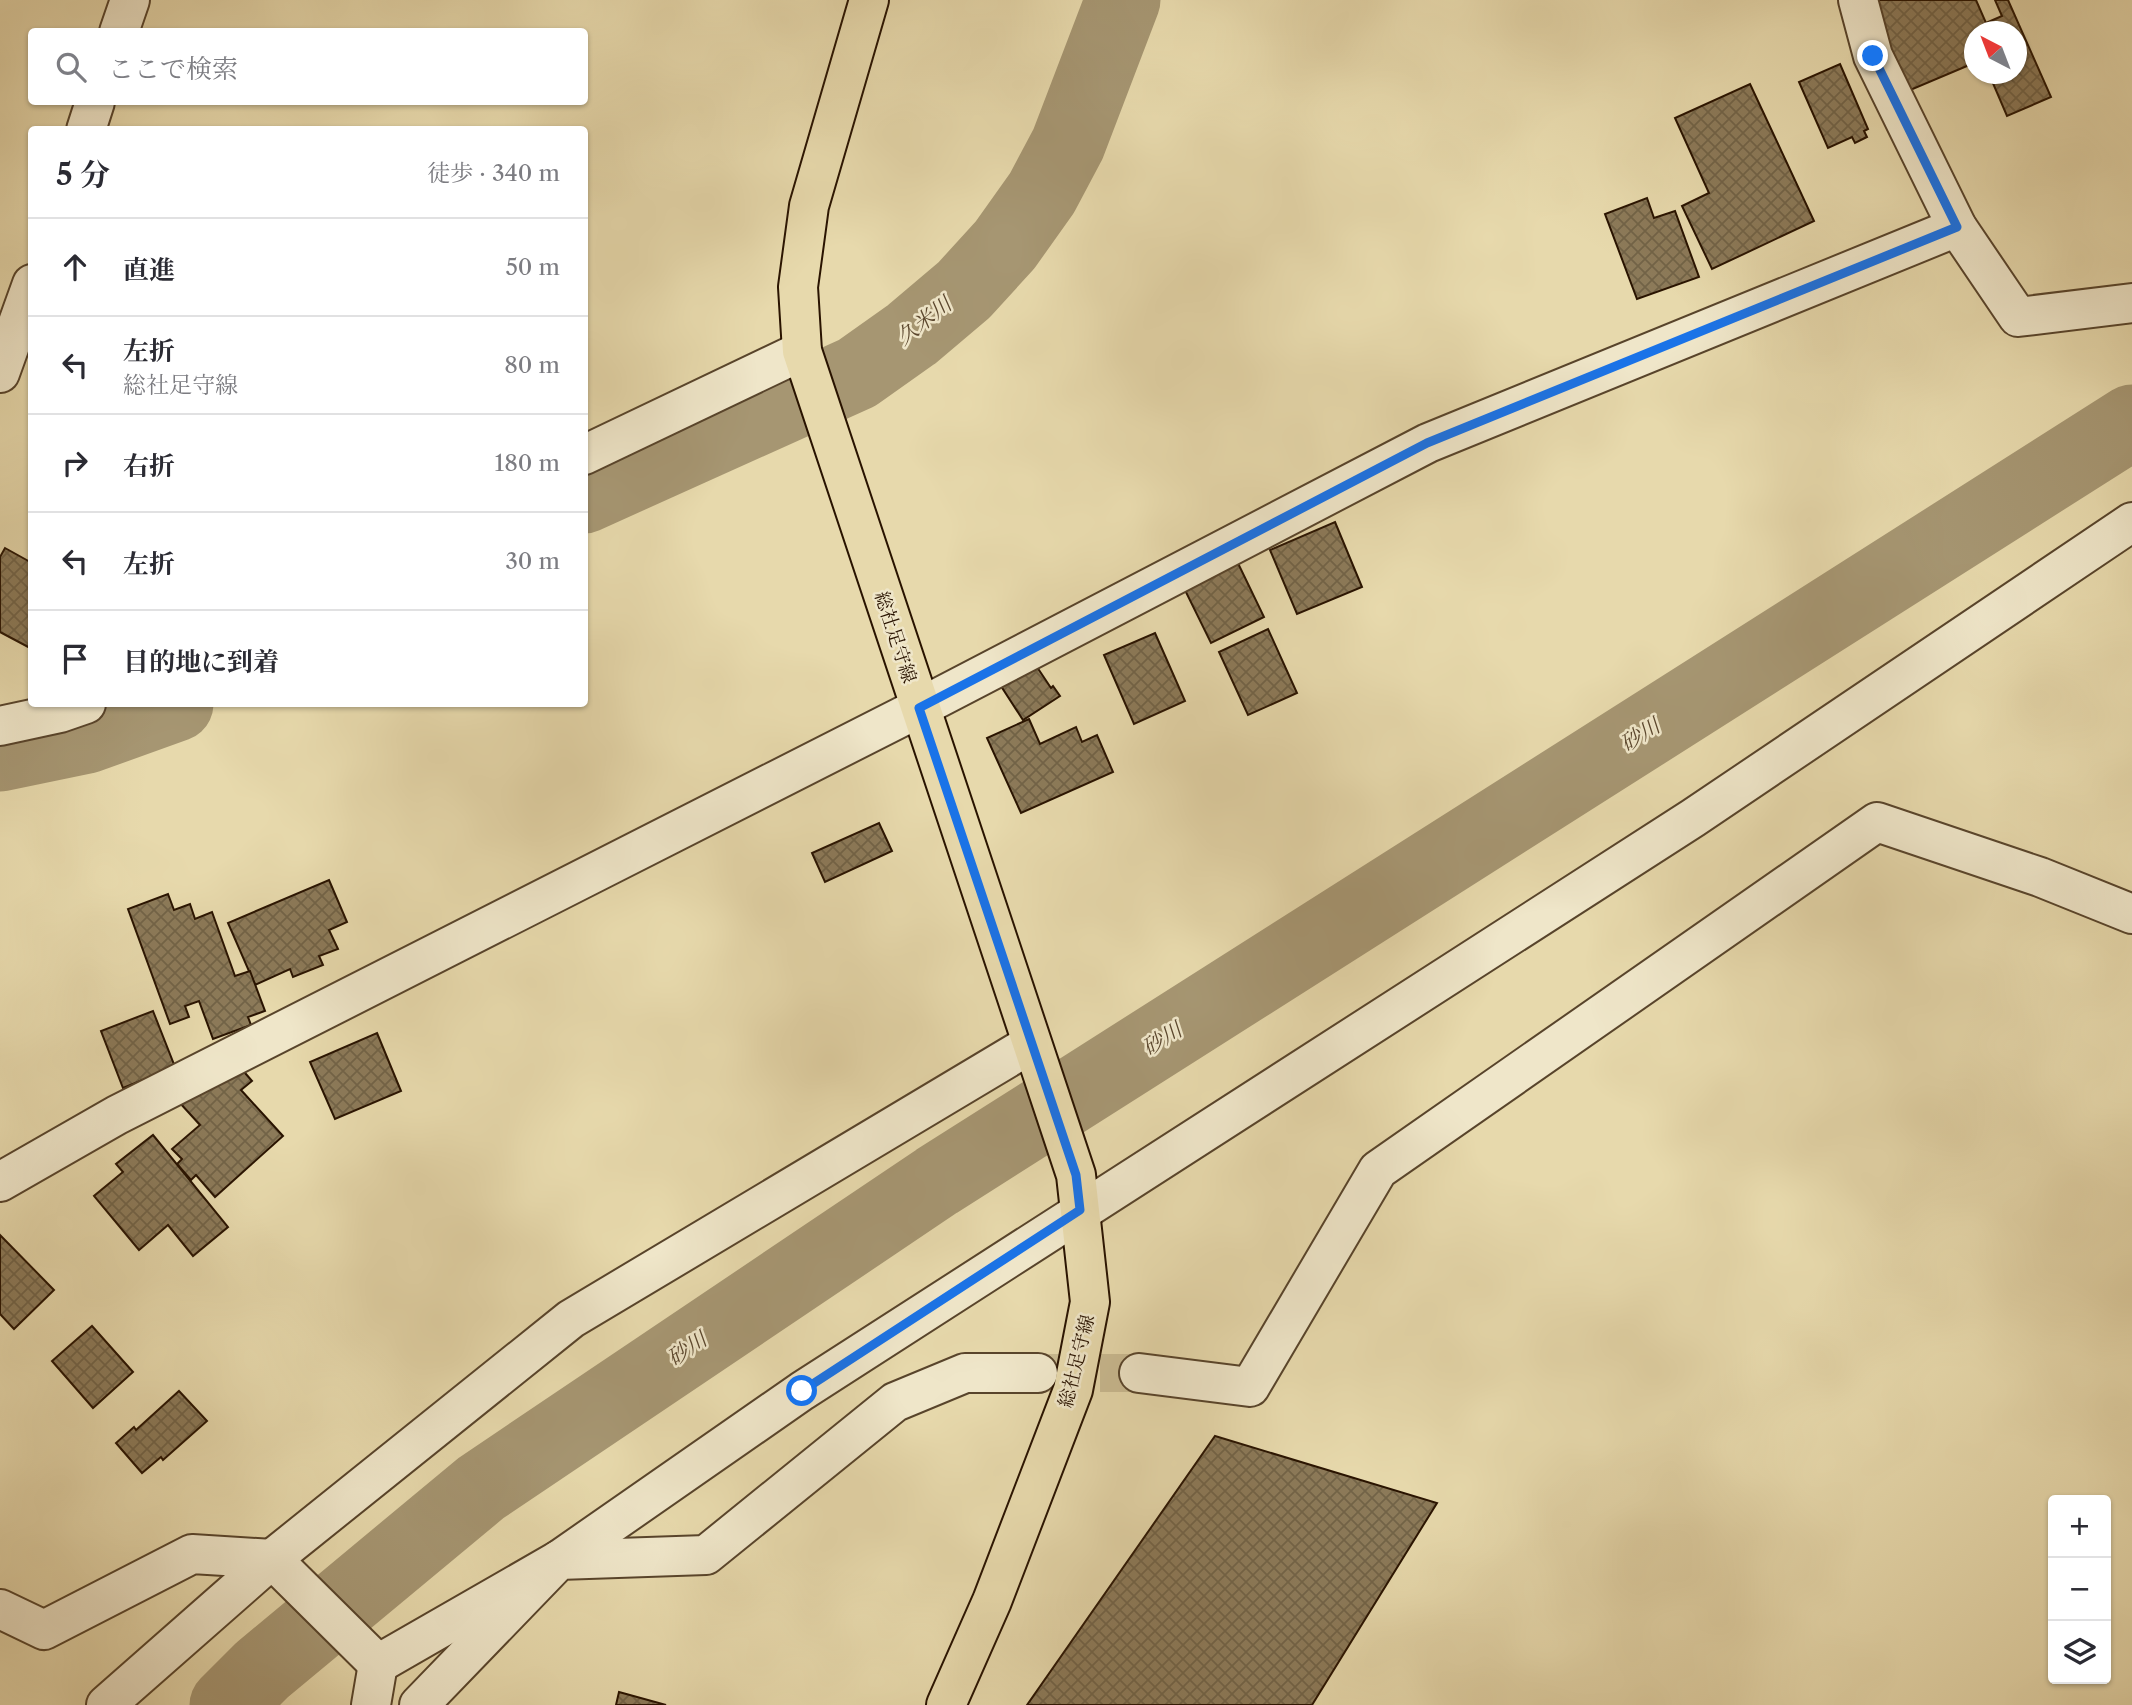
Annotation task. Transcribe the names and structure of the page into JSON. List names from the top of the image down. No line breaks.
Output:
{"streets":{"main road":["総社足守線"]},"water":["久米川","砂川"],"north":"top left","page":{"search":"ここで検索","heading":["5 分","徒歩 · 340 m"],"list":[["直進","50 m"],["左折","総社足守線","80 m"],["右折","180 m"],["左折","30 m"],"目的地に到着"],"map_buttons":["+","−"]}}
